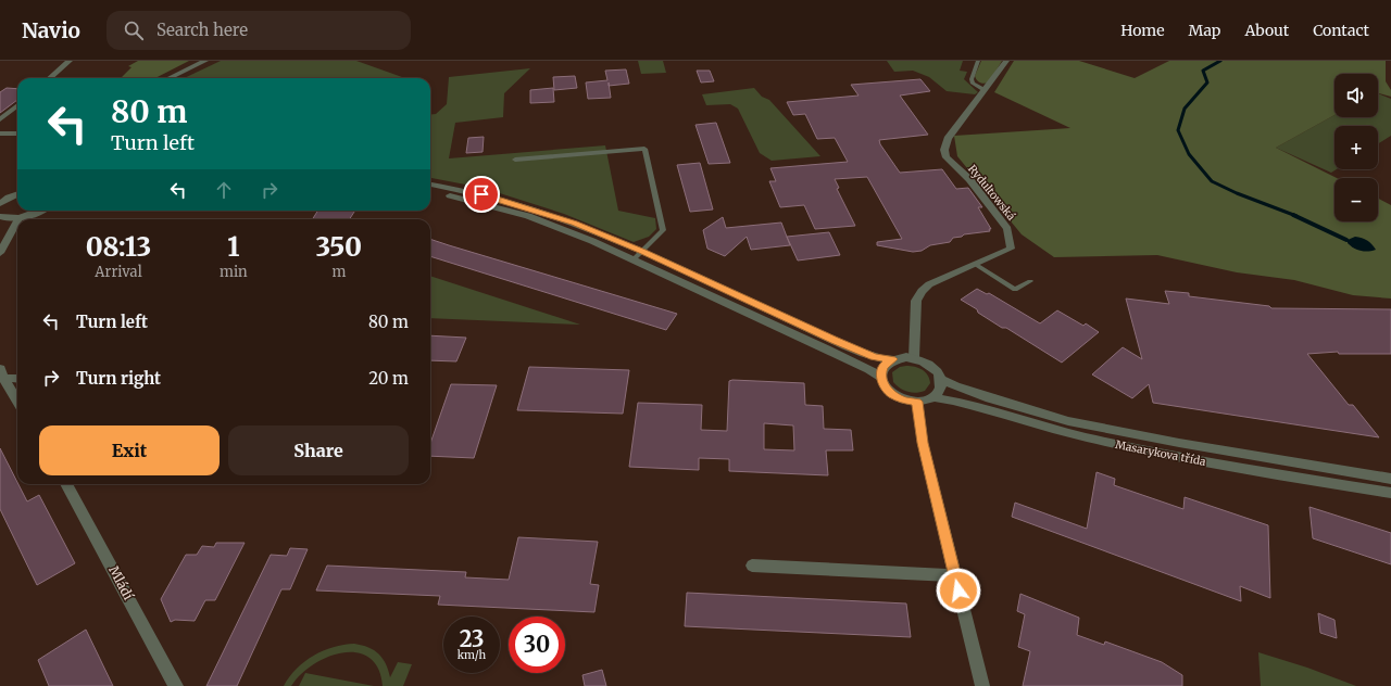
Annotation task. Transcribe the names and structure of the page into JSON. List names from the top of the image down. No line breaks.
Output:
{"streets":{"street":["Rydultowská","Masarykova třída","Mládí"]},"crossings":[["Rydultowská","Masarykova třída"]],"page":{"header":"Navio","search":"Search here","nav":["Home","Map","About","Contact"],"map_buttons":["+","−"],"turn":["80 m","Turn left"],"eta":["08:13","Arrival","1","min","350","m"],"list":[{"name":"Turn left","value":"80 m"},{"name":"Turn right","value":"20 m"}],"buttons":["Exit","Share"],"speed":"23 km/h","limit":"30"}}
